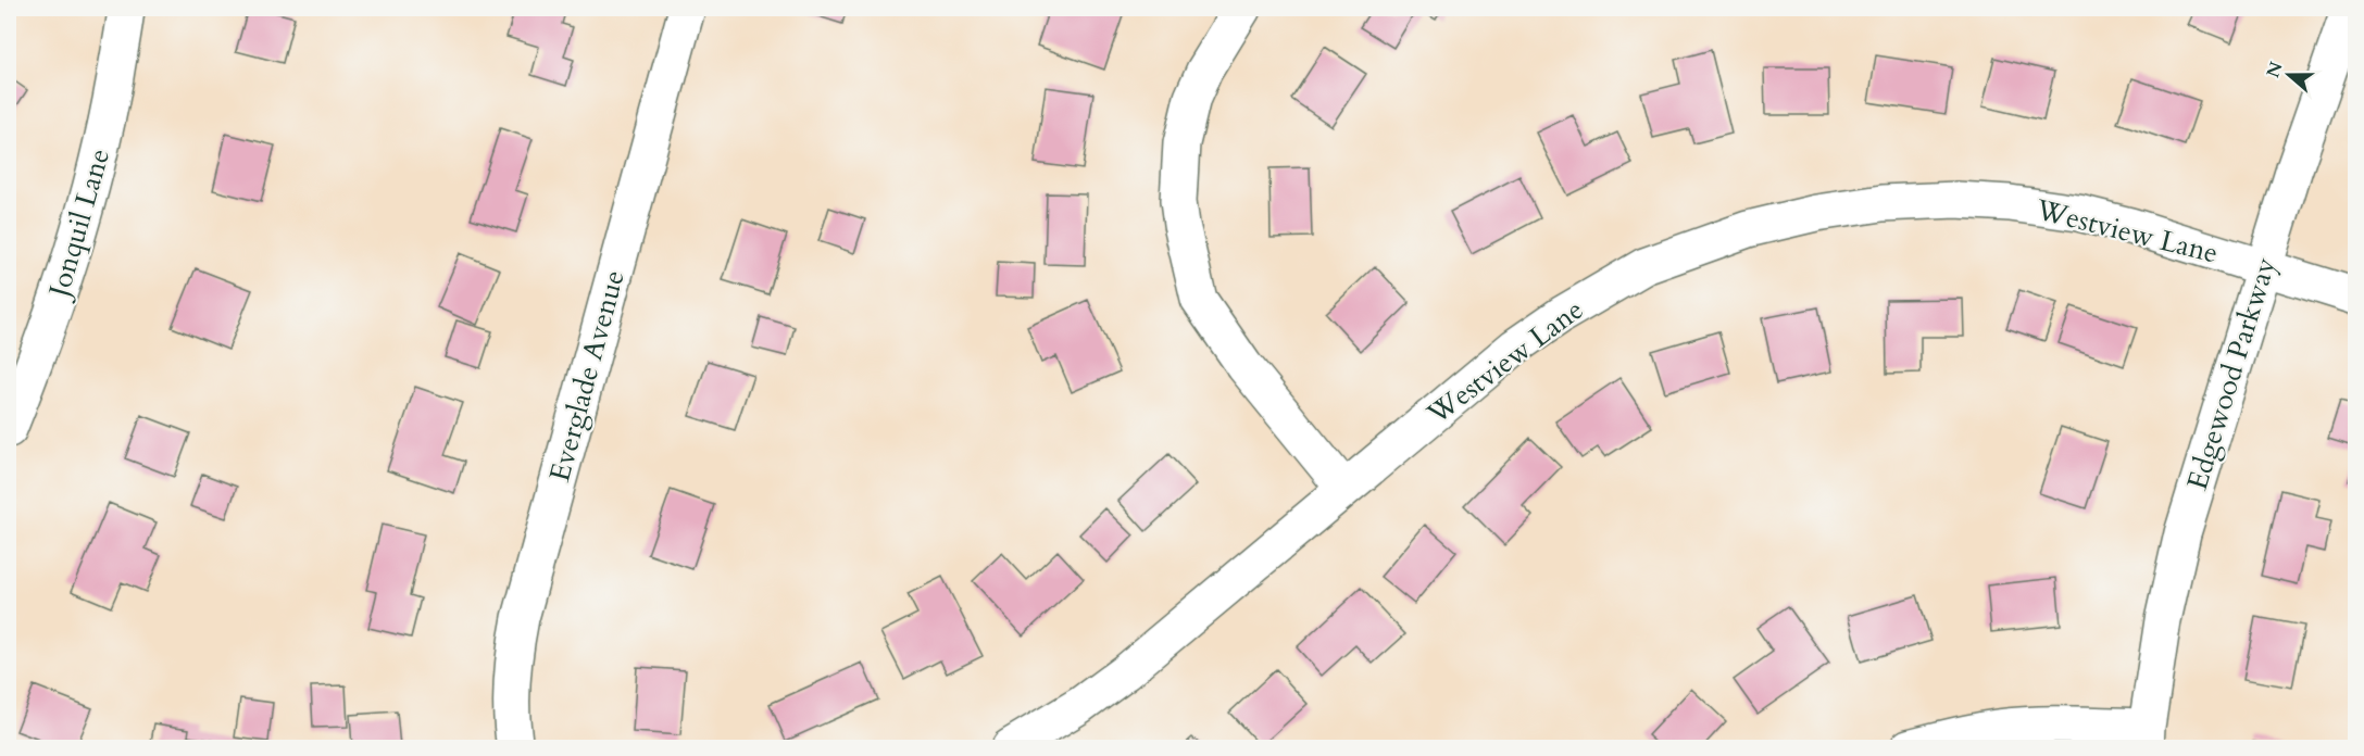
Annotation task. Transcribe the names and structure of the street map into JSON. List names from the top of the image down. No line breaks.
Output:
{"streets":{"street":["Jonquil Lane","Westview Lane","Edgewood Parkway","Everglade Avenue"]},"crossings":[["Westview Lane","Edgewood Parkway"]],"north":"left"}
